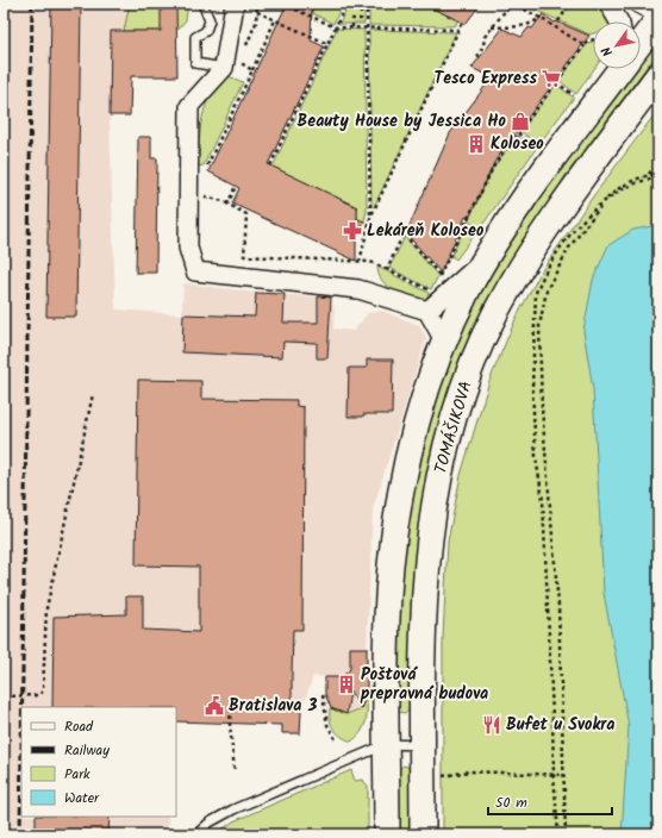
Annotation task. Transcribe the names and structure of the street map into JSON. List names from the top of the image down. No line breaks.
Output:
{"streets":{"main road":["TOMÁŠIKOVA"]},"places":{"supermarket":["Tesco Express"],"shop":["Beauty House by Jessica Ho"],"building":["Koloseo","Poštová prepravná budova"],"pharmacy":["Lekáreň Koloseo"],"public building":["Bratislava 3"],"restaurant":["Bufet u Svokra"]},"legend":["Road","Railway","Park","Water"],"scale_bar":"50 m","north":"bottom left"}
